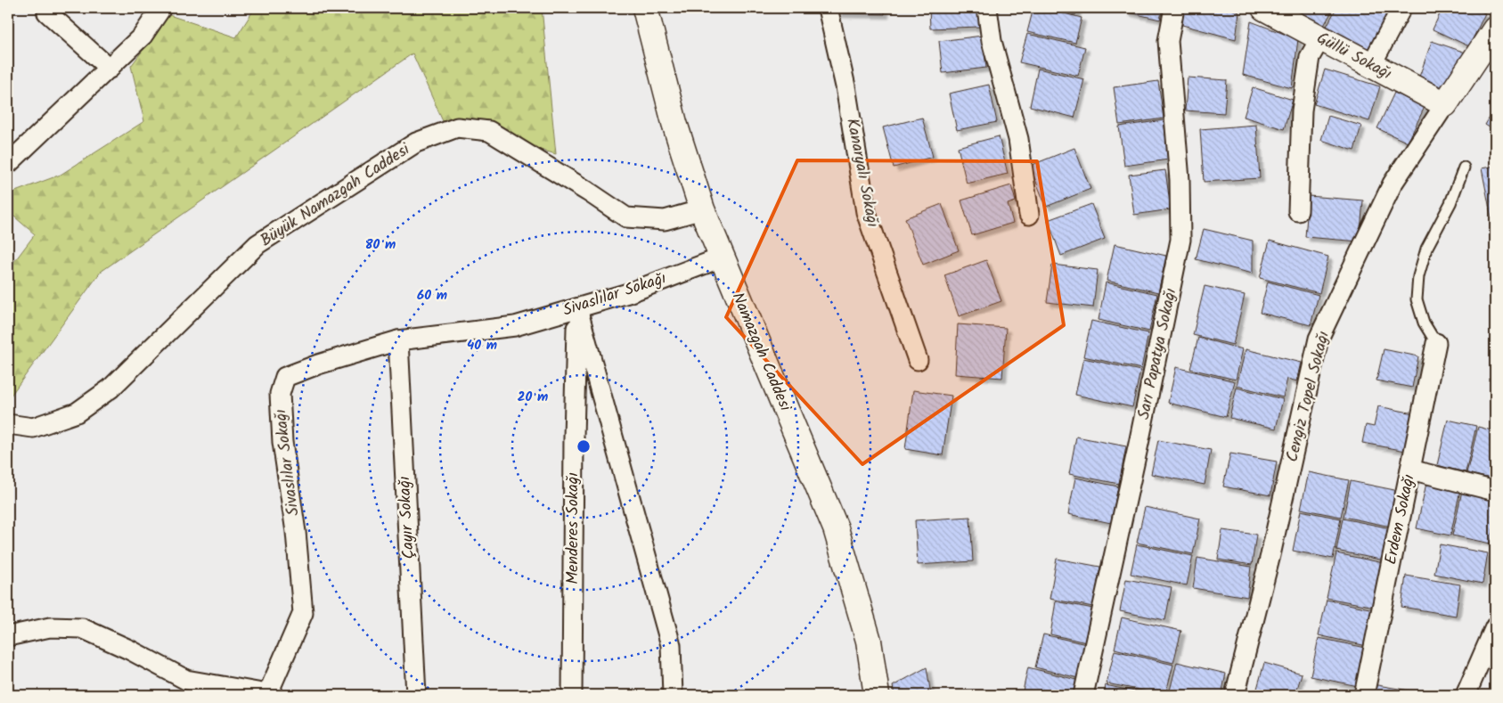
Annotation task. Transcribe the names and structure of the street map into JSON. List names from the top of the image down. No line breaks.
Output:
{"streets":{"main road":["Güllü Sokağı","Namazgah Caddesi","Cengiz Topel Sokağı"],"street":["Kanaryalı Sokağı","Büyük Namazgah Caddesi","Sivaslılar Sokağı","Sarı Papatya Sokağı","Çayır Sokağı","Erdem Sokağı","Menderes Sokağı"]},"crossings":[["Güllü Sokağı","Cengiz Topel Sokağı"],["Büyük Namazgah Caddesi","Namazgah Caddesi"],["Sivaslılar Sokağı","Namazgah Caddesi"],["Sivaslılar Sokağı","Çayır Sokağı"],["Sivaslılar Sokağı","Menderes Sokağı"]],"rings":["80 m","60 m","40 m","20 m"]}
